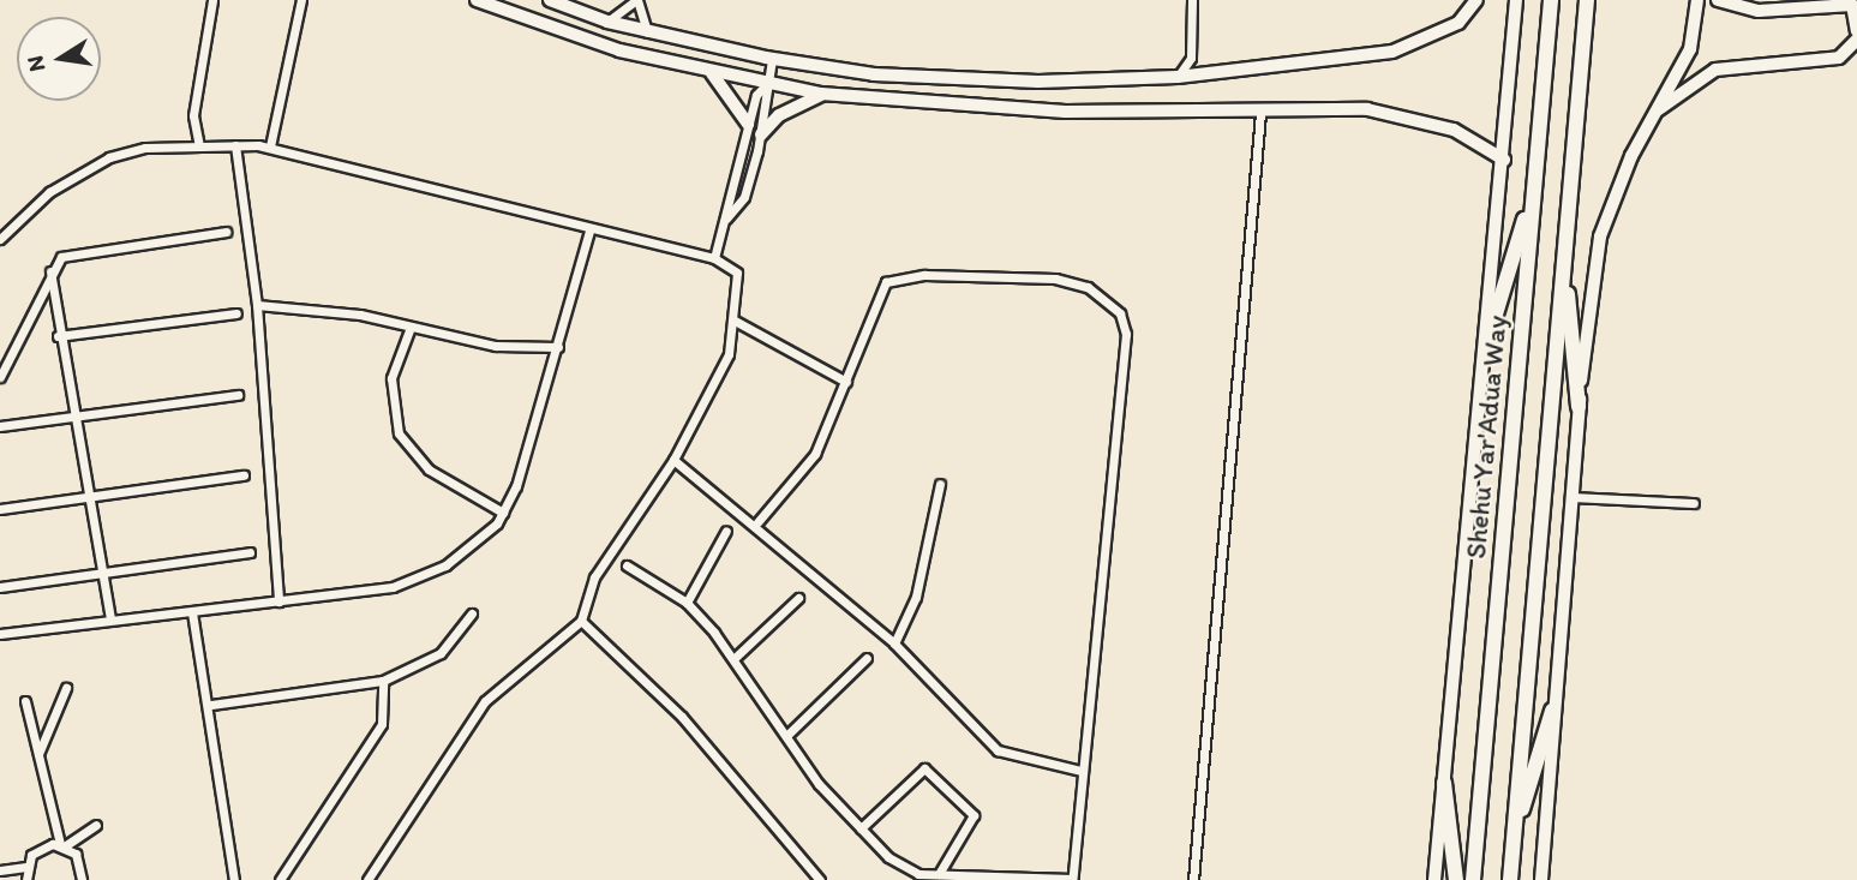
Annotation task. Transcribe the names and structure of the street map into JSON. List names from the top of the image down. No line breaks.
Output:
{"streets":{"highway":["Shehu Yar'Adua Way"]},"north":"left"}
